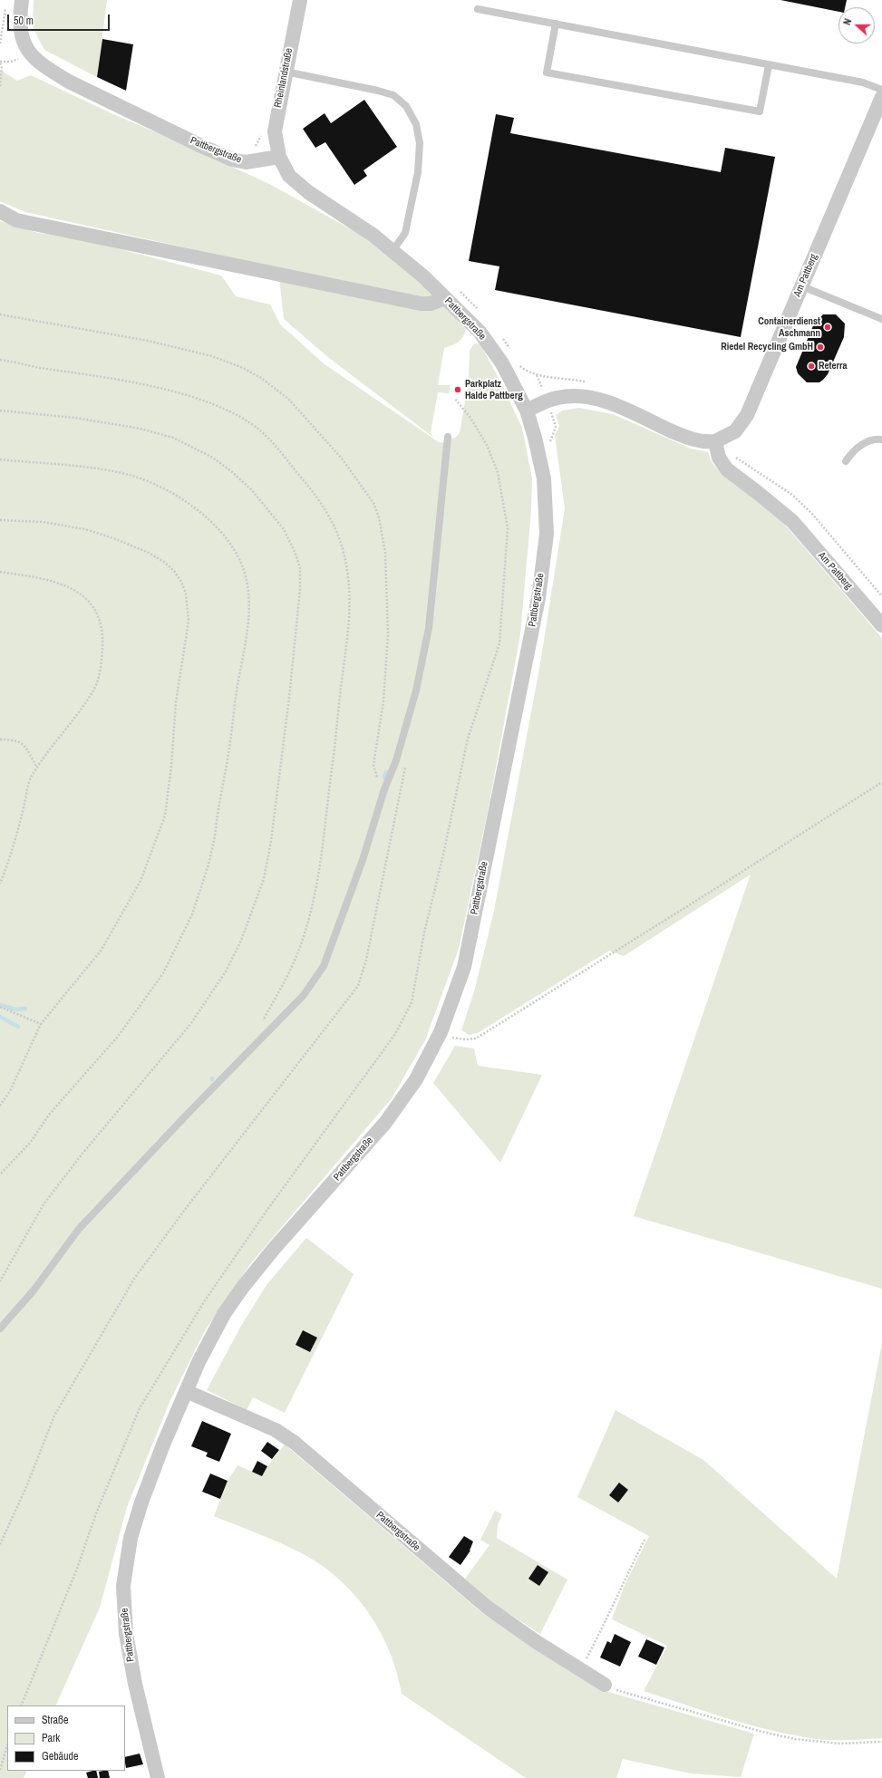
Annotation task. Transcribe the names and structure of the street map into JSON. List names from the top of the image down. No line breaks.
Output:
{"streets":{"street":["Rheinlandstraße","Pattbergstraße","Am Pattberg"]},"crossings":[["Rheinlandstraße","Pattbergstraße"]],"places":["Containerdienst Aschmann","Riedel Recycling GmbH","Reterra","Parkplatz Halde Pattberg"],"legend":["Straße","Park","Gebäude"],"scale_bar":"50 m","north":"left"}
